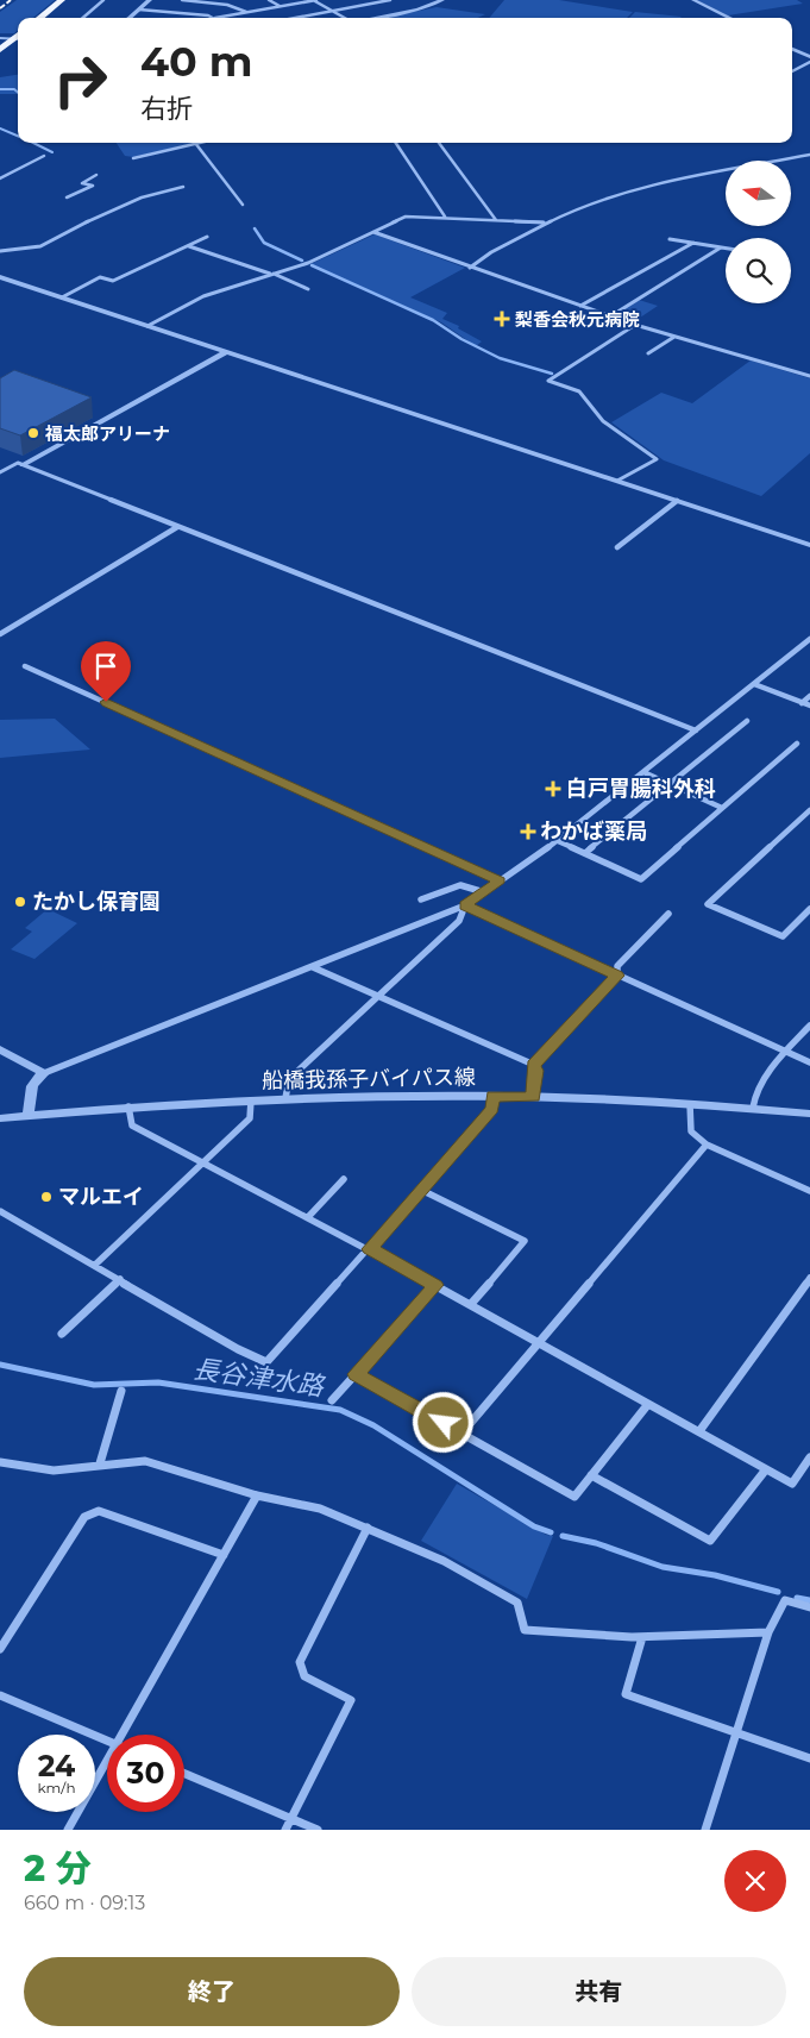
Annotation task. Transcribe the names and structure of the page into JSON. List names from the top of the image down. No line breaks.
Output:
{"streets":{"street":["船橋我孫子バイパス線"]},"water":["長谷津水路"],"places":{"health":["梨香会秋元病院","白戸胃腸科外科","わかば薬局"],"other":["福太郎アリーナ","たかし保育園","マルエイ"]},"north":"left","page":{"turn":["40 m","右折"],"speed":"24 km/h","limit":"30","heading":["2 分","660 m · 09:13"],"buttons":["終了","共有"]}}
